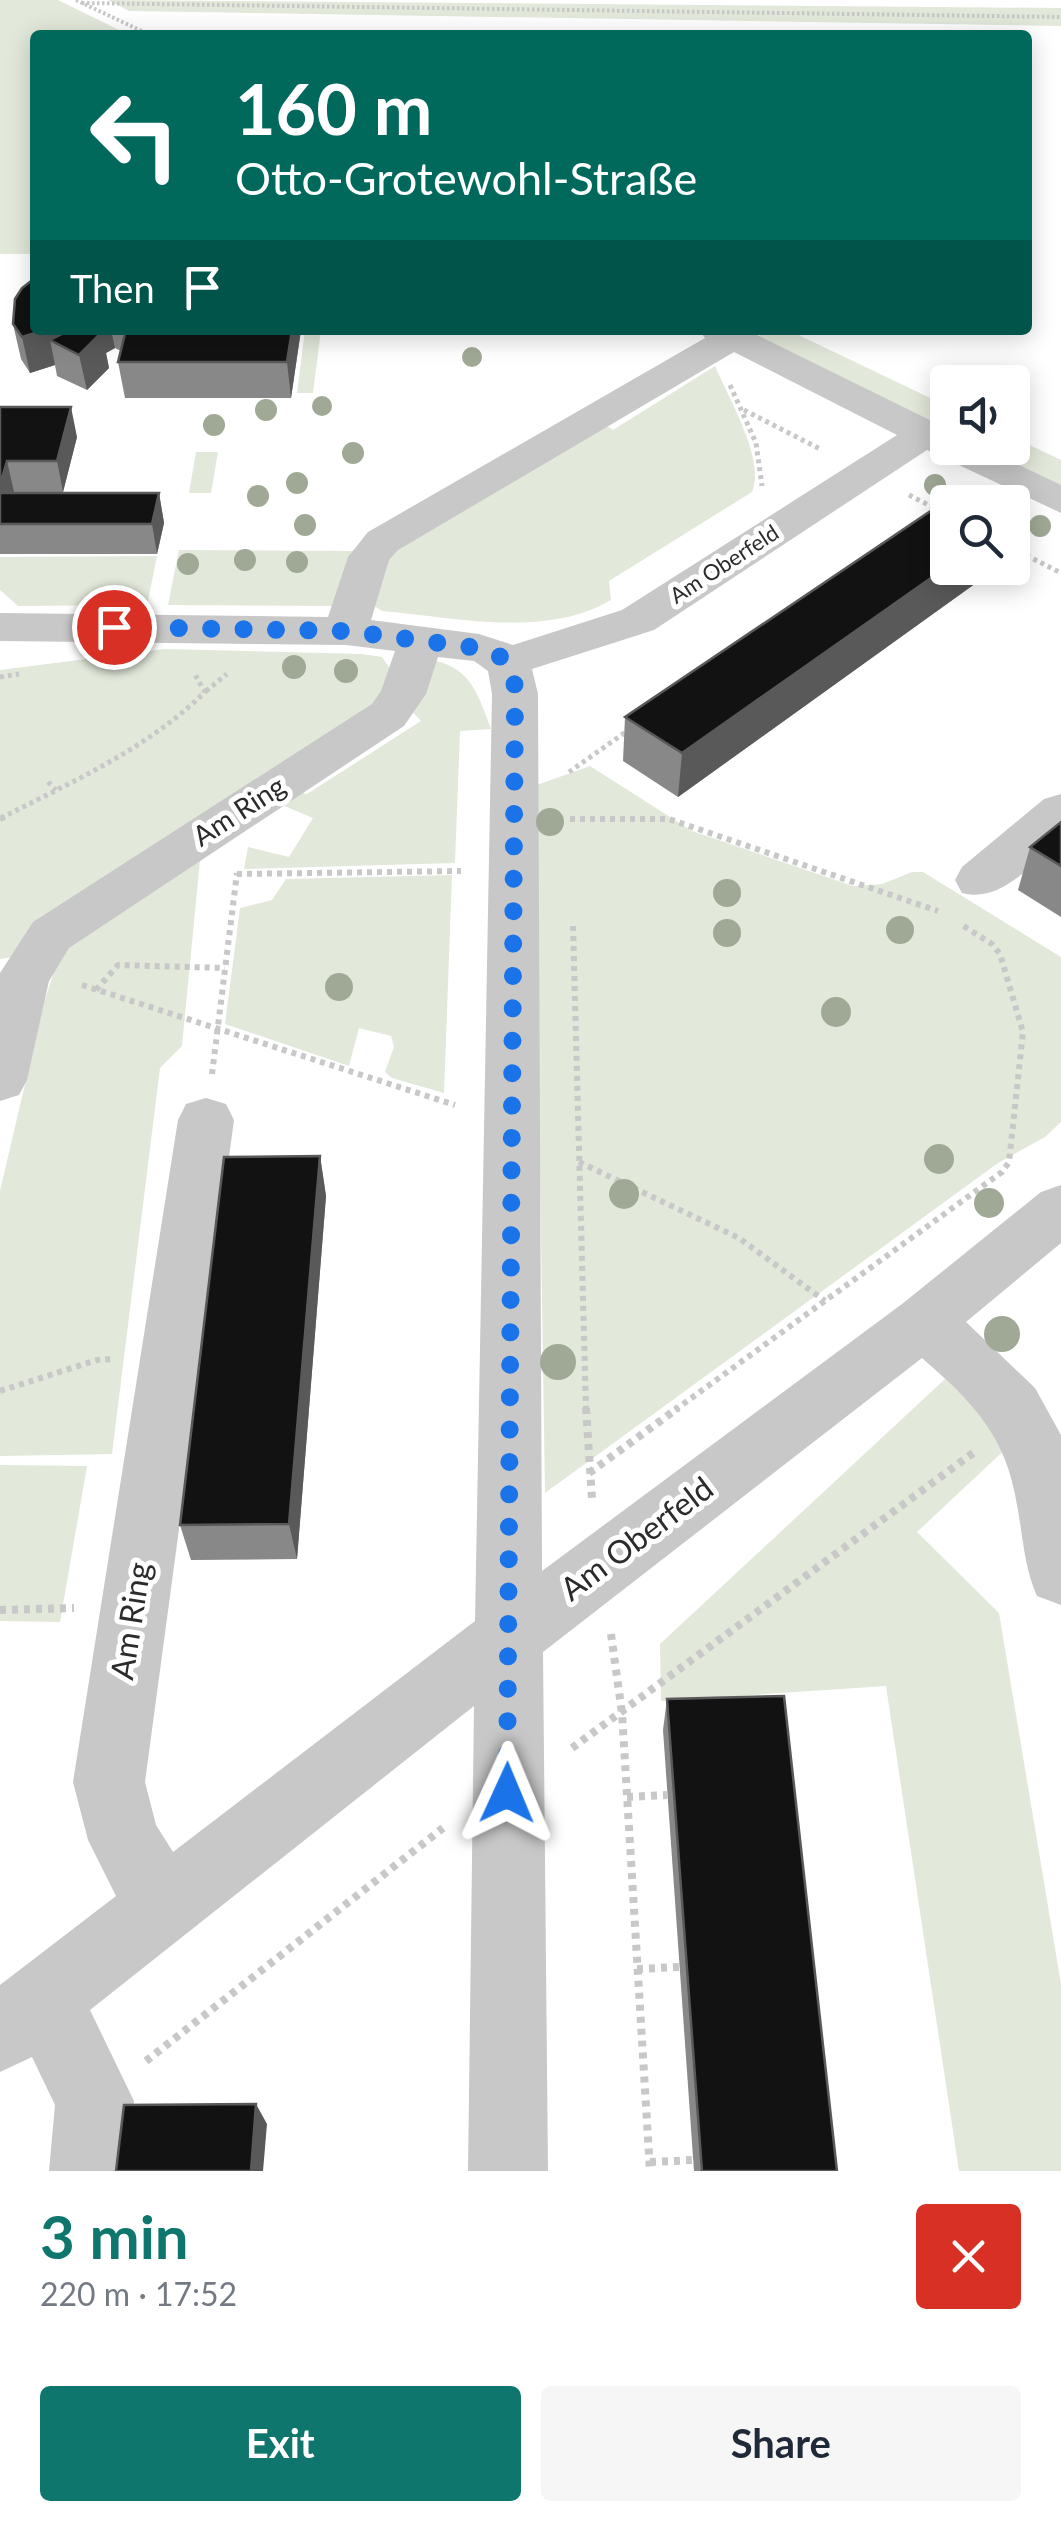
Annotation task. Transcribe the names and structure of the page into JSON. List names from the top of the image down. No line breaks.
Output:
{"streets":{"street":["Am Oberfeld","Am Ring"]},"crossings":[["Am Oberfeld","Am Ring"]],"page":{"turn":["160 m","Otto-Grotewohl-Straße"],"then":"Then","heading":["3 min","220 m · 17:52"],"buttons":["Exit","Share"]}}
